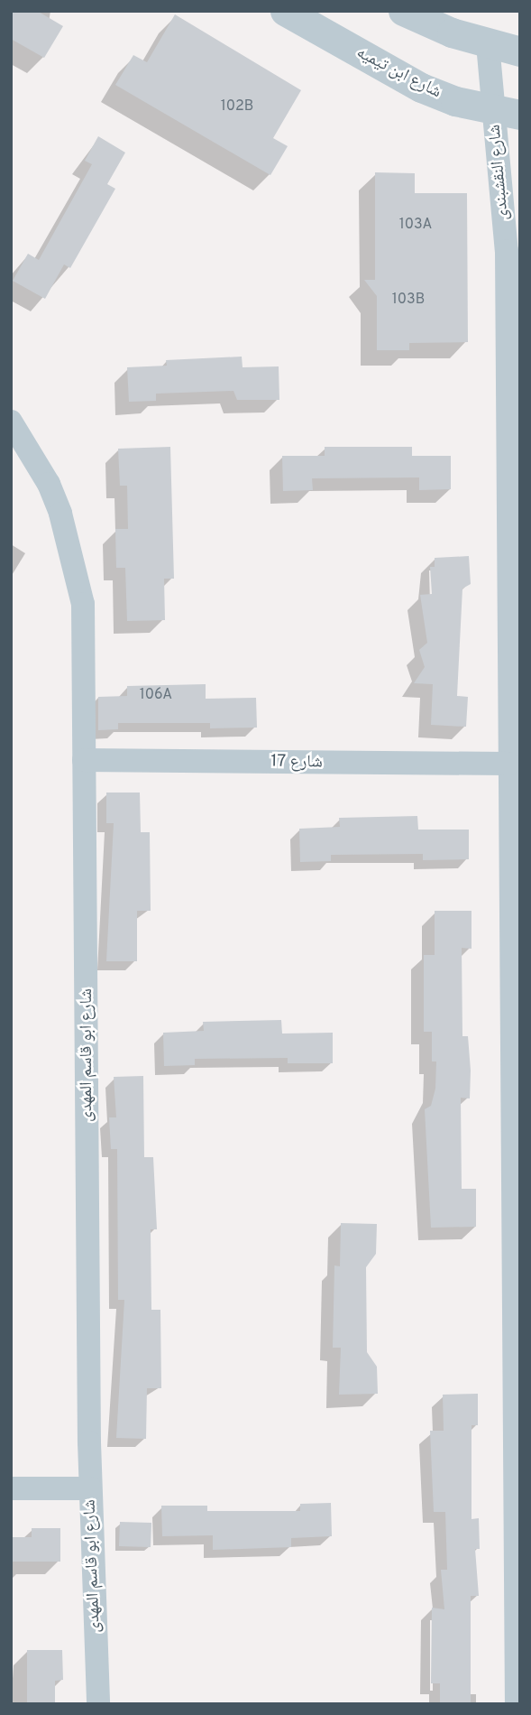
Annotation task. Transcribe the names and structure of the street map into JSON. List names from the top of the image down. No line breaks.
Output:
{"streets":{"street":["شارع ابن تيميه","شارع النقشبندى","شارع 17","شارع ابو قاسم المهدى"]},"crossings":[["شارع ابن تيميه","شارع النقشبندى"],["شارع النقشبندى","شارع 17"],["شارع 17","شارع ابو قاسم المهدى"]],"house_numbers":["102B","103A","103B","106A"]}
